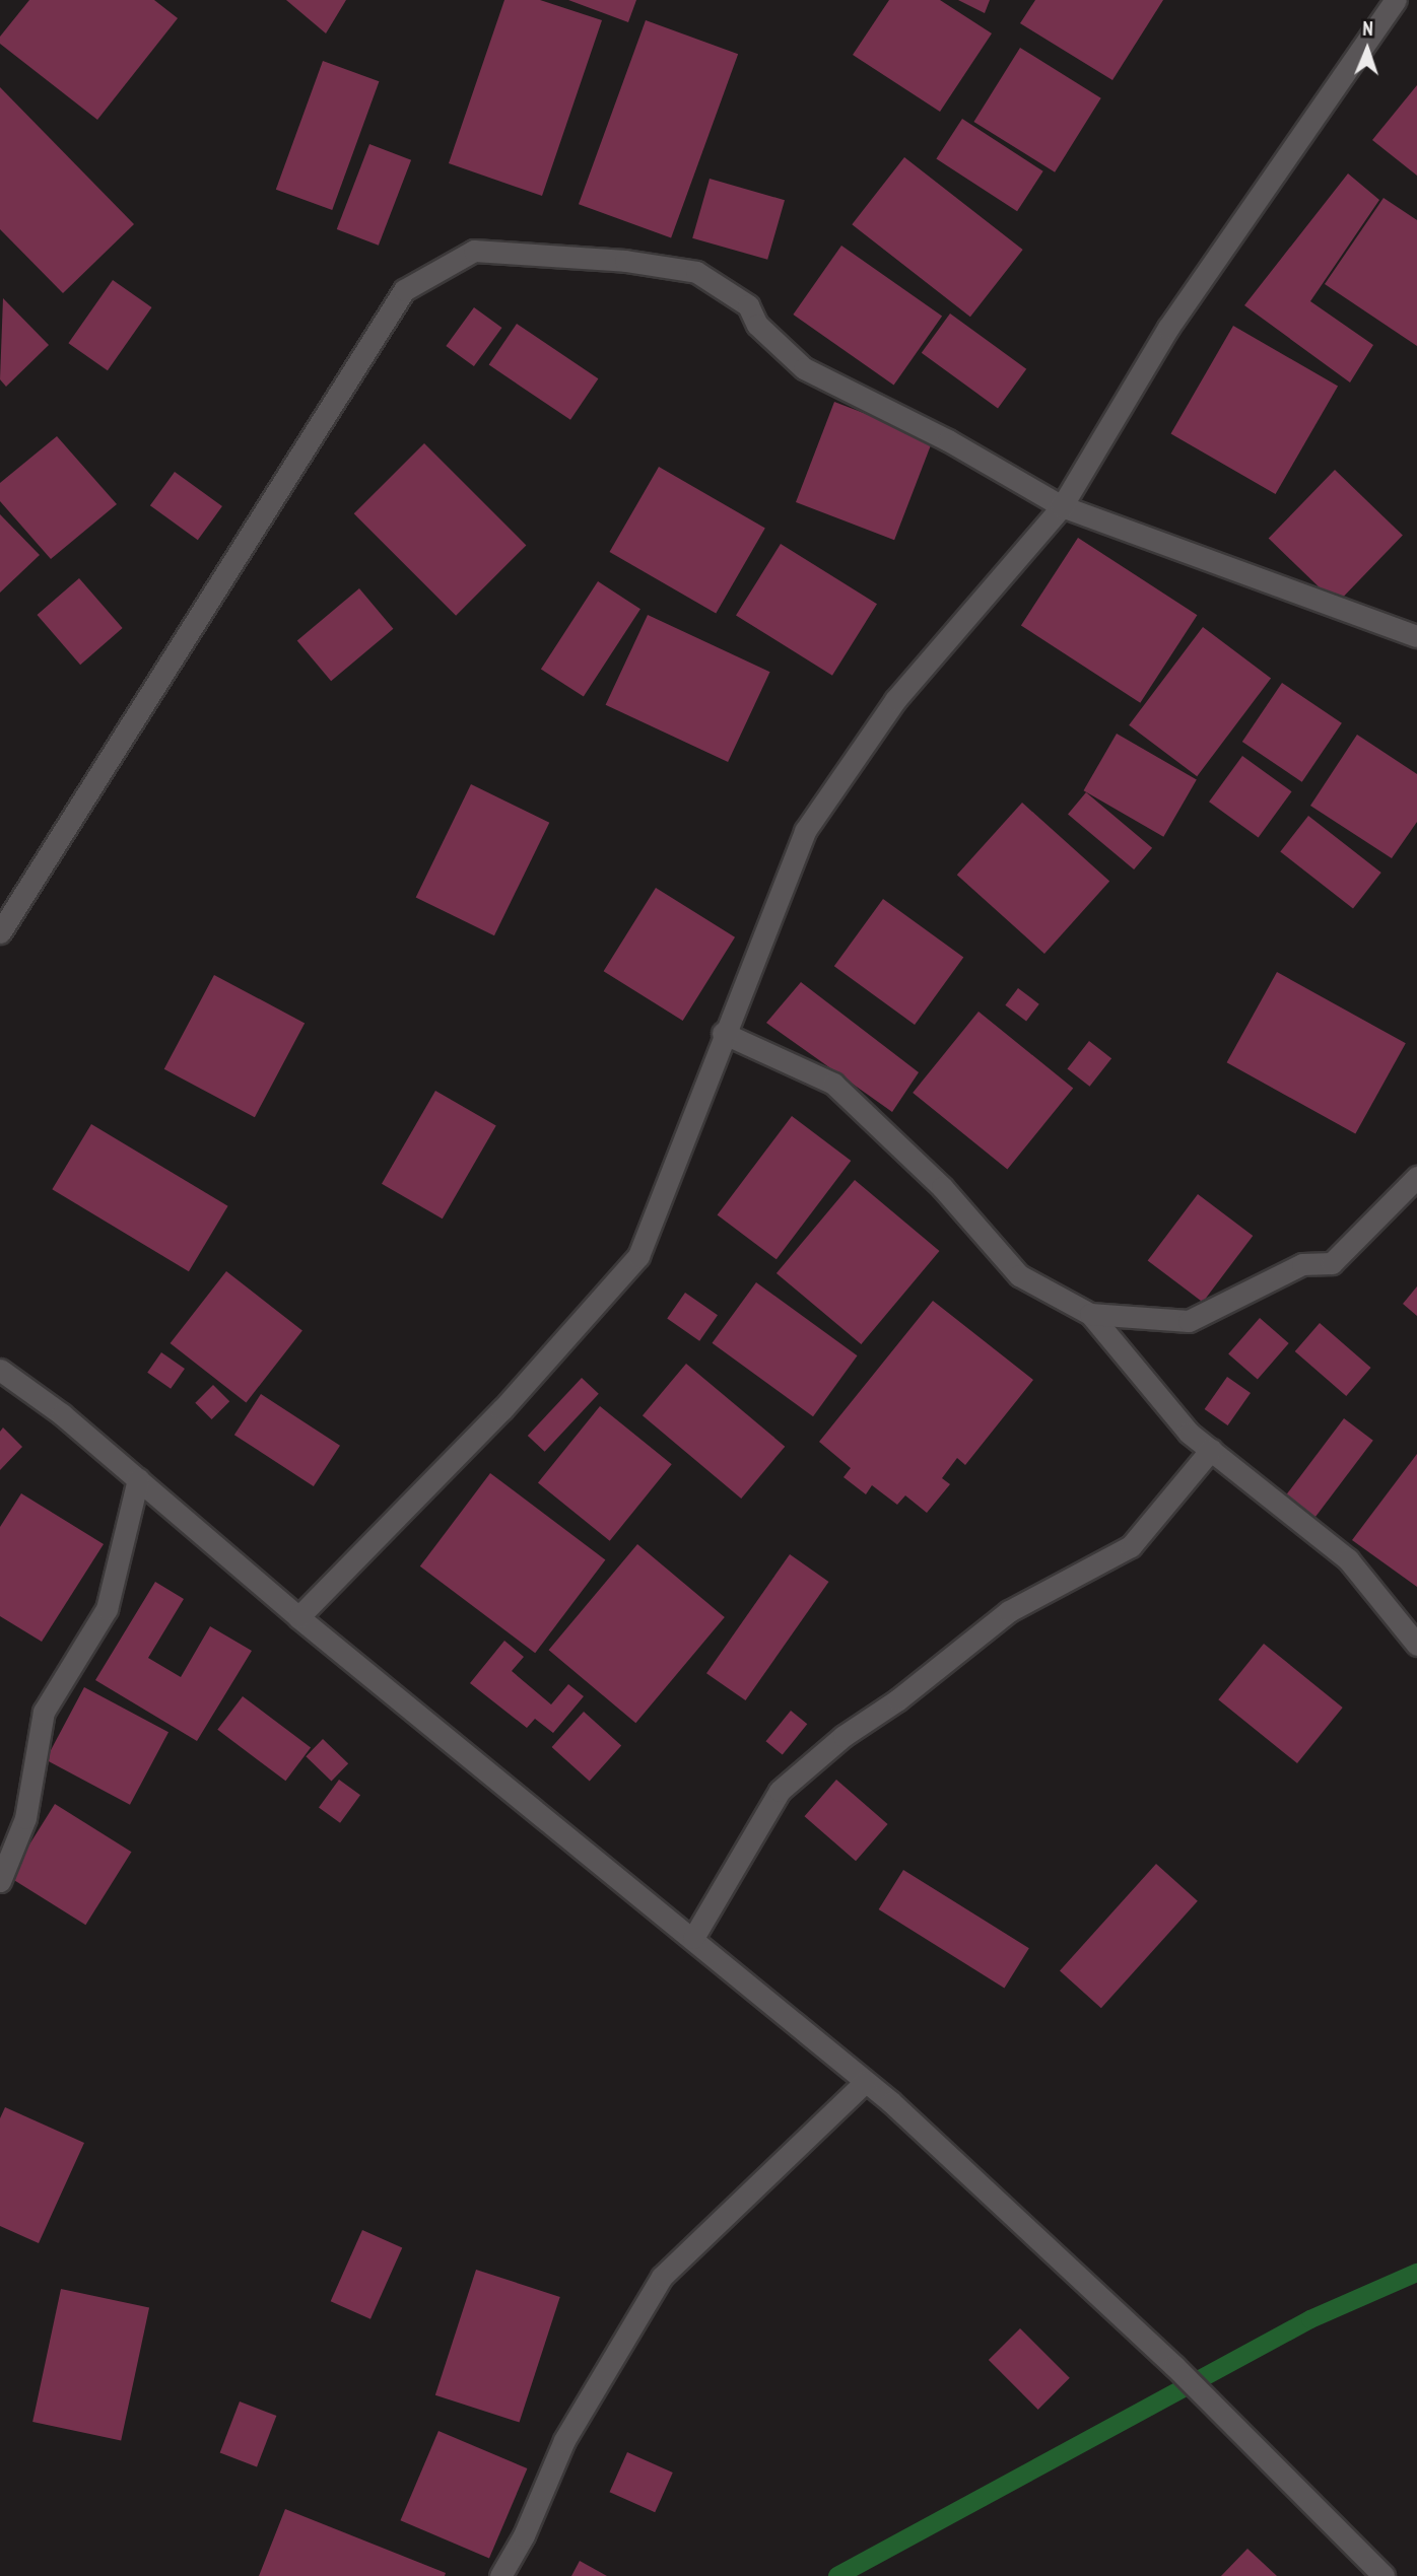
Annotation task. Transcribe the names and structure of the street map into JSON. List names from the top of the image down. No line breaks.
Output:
{"north":"top"}
